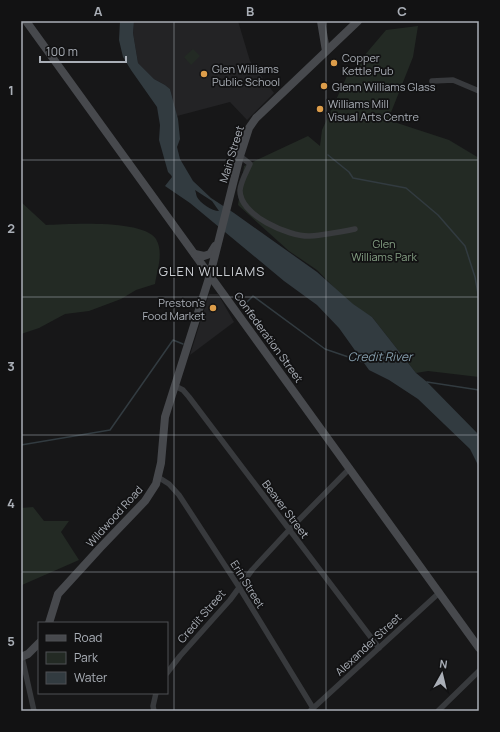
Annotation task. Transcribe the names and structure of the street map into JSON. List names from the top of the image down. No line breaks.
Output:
{"streets":{"main road":["Main Street","Confederation Street","Wildwood Road"],"street":["Beaver Street","Erin Street","Credit Street","Alexander Street"]},"crossings":[["Main Street","Confederation Street"],["Main Street","Wildwood Road"],["Confederation Street","Wildwood Road"],["Confederation Street","Credit Street"],["Confederation Street","Alexander Street"],["Beaver Street","Wildwood Road"],["Beaver Street","Credit Street"],["Beaver Street","Alexander Street"],["Wildwood Road","Erin Street"],["Erin Street","Credit Street"],["Erin Street","Alexander Street"]],"districts":["GLEN WILLIAMS"],"water":["Credit River"],"parks":["Glen Williams Park"],"places":["Copper Kettle Pub","Glen Williams Public School","Glenn Williams Glass","Williams Mill Visual Arts Centre","Preston's Food Market"],"legend":["Road","Park","Water"],"scale_bar":"100 m","north":"top","grid":{"columns":["A","B","C"],"rows":["1","2","3","4","5"]}}
